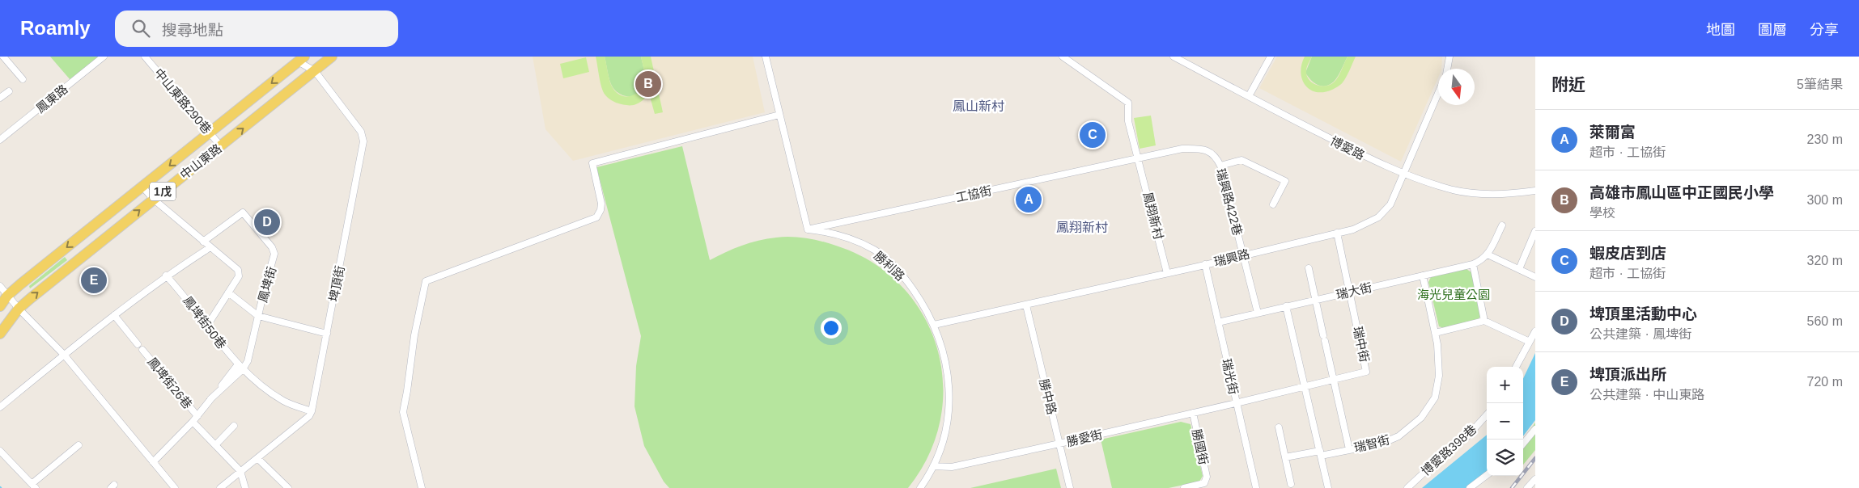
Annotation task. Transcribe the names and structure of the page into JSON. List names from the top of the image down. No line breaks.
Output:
{"streets":{"main road":["中山東路","1戊"],"street":["鳳東路","中山東路290巷","博愛路","工協街","瑞興路422巷","鳳翔新村","瑞興路","勝利路","埤頂街","鳳埤街","瑞大街","鳳埤街50巷","瑞中街","瑞光街","鳳埤街26巷","勝中路","勝愛街","瑞智街","勝國街","博愛路398巷"]},"crossings":[["中山東路290巷","中山東路"],["博愛路","瑞興路"],["中山東路","埤頂街"],["工協街","瑞興路422巷"],["工協街","鳳翔新村"],["工協街","勝利路"],["瑞興路422巷","鳳翔新村"],["瑞興路422巷","瑞興路"],["瑞興路422巷","瑞大街"],["鳳翔新村","瑞興路"],["瑞興路","勝利路"],["瑞興路","瑞中街"],["瑞興路","瑞光街"],["瑞興路","勝中路"],["勝利路","勝愛街"],["埤頂街","鳳埤街50巷"],["鳳埤街","鳳埤街50巷"],["鳳埤街","鳳埤街26巷"],["瑞大街","瑞中街"],["瑞大街","瑞光街"],["瑞大街","瑞智街"],["瑞中街","瑞光街"],["瑞中街","勝愛街"],["瑞光街","勝愛街"],["勝中路","勝愛街"],["勝愛街","勝國街"]],"districts":["鳳山新村","鳳翔新村"],"parks":["海光兒童公園"],"north":"bottom","page":{"header":"Roamly","search":"搜尋地點","nav":["地圖","圖層","分享"],"heading":["附近","5筆結果"],"pins":["B","C","A","D","E"],"list":[{"mark":"A","name":"萊爾富","note":"超市 · 工協街","value":"230 m"},{"mark":"B","name":"高雄市鳳山區中正國民小學","note":"學校","value":"300 m"},{"mark":"C","name":"蝦皮店到店","note":"超市 · 工協街","value":"320 m"},{"mark":"D","name":"埤頂里活動中心","note":"公共建築 · 鳳埤街","value":"560 m"},{"mark":"E","name":"埤頂派出所","note":"公共建築 · 中山東路","value":"720 m"}],"map_buttons":["+","−"]}}
